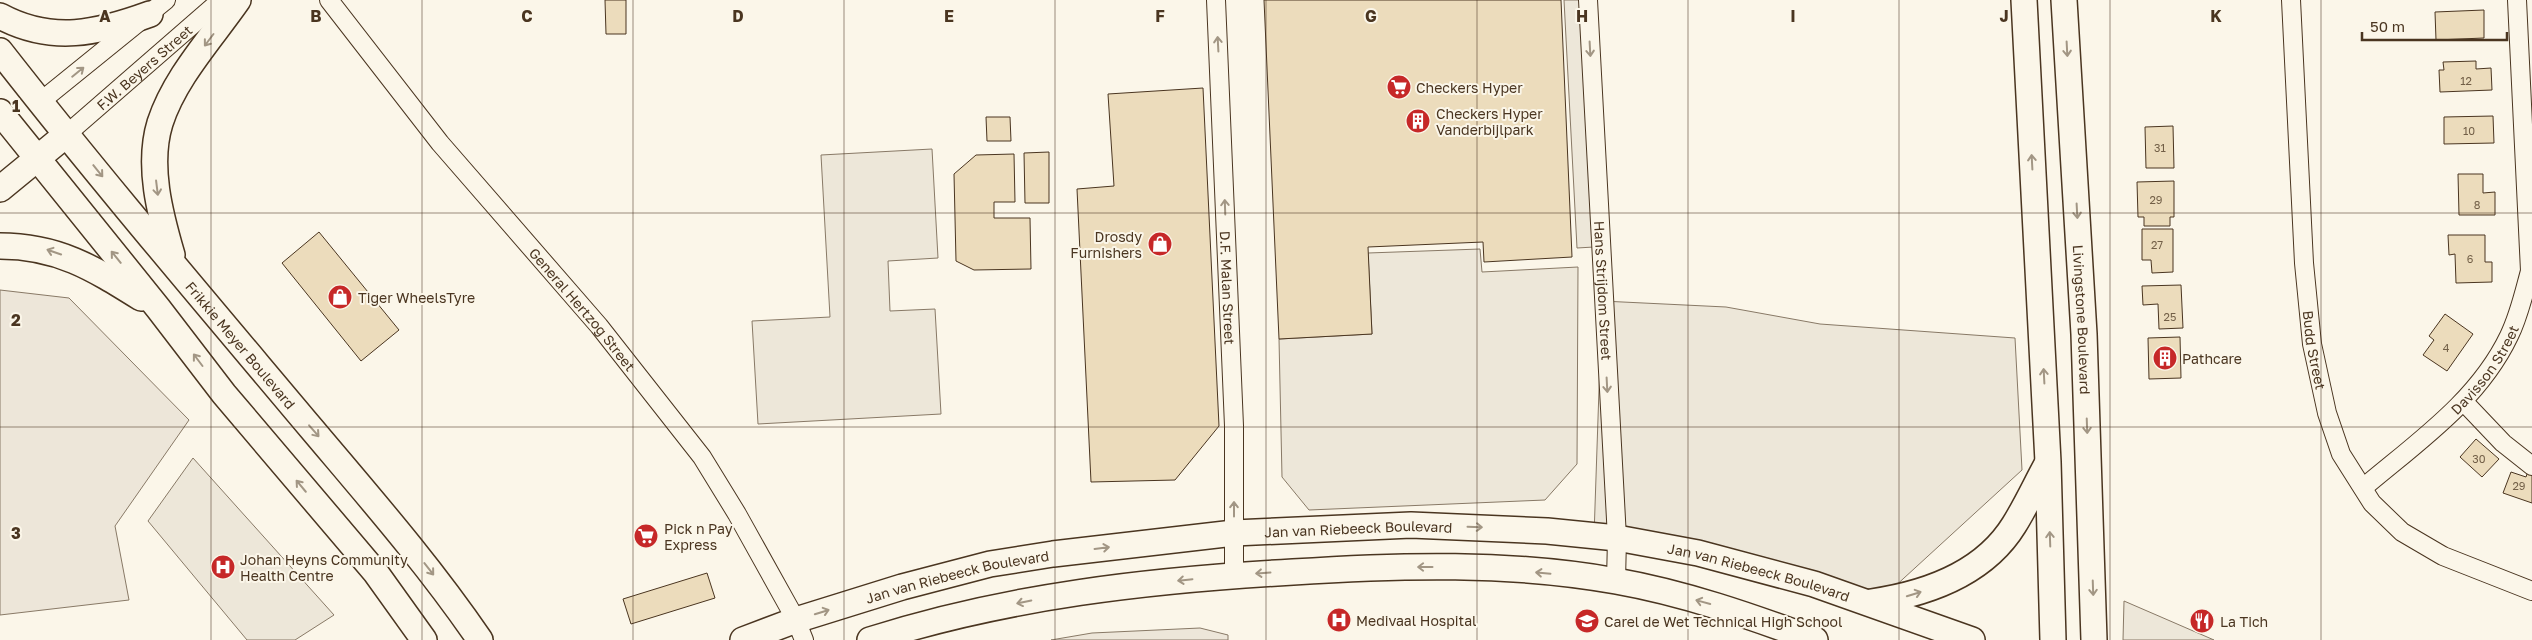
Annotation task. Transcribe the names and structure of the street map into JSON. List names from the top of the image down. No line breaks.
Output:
{"streets":{"street":["F.W. Beyers Street","D.F. Malan Street","Hans Strijdom Street","General Hertzog Street","Livingstone Boulevard","Frikkie Meyer Boulevard","Budd Street","Davisson Street","Jan van Riebeeck Boulevard"]},"crossings":[["F.W. Beyers Street","Frikkie Meyer Boulevard"],["D.F. Malan Street","Jan van Riebeeck Boulevard"],["Hans Strijdom Street","Jan van Riebeeck Boulevard"],["General Hertzog Street","Jan van Riebeeck Boulevard"],["Budd Street","Davisson Street"]],"one_way":["D.F. Malan Street","Hans Strijdom Street"],"places":{"supermarket":["Checkers Hyper","Pick n Pay Express"],"building":["Checkers Hyper Vanderbijlpark","Pathcare"],"shop":["Drosdy Furnishers","Tiger WheelsTyre"],"hospital":["Johan Heyns Community Health Centre","Medivaal Hospital"],"school or university":["Carel de Wet Technical High School"],"restaurant":["La Tich"]},"house_numbers":["12","10","31","29","8","27","6","25","4","30","29"],"scale_bar":"50 m","grid":{"columns":["A","B","C","D","E","F","G","H","I","J","K"],"rows":["1","2","3"]}}
